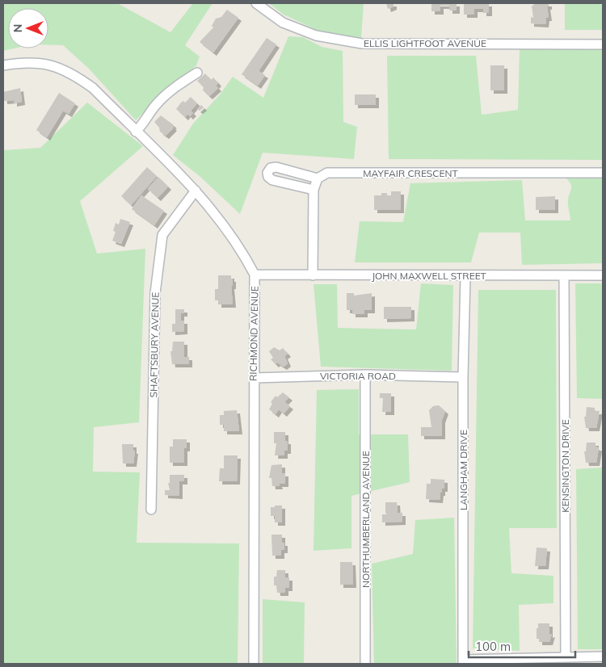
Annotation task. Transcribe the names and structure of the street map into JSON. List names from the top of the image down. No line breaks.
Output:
{"streets":{"street":["ELLIS LIGHTFOOT AVENUE","MAYFAIR CRESCENT","JOHN MAXWELL STREET","RICHMOND AVENUE","SHAFTSBURY AVENUE","VICTORIA ROAD","KENSINGTON DRIVE","LANGHAM DRIVE","NORTHUMBERLAND AVENUE"]},"crossings":[["JOHN MAXWELL STREET","RICHMOND AVENUE"],["JOHN MAXWELL STREET","KENSINGTON DRIVE"],["JOHN MAXWELL STREET","LANGHAM DRIVE"],["RICHMOND AVENUE","SHAFTSBURY AVENUE"],["RICHMOND AVENUE","VICTORIA ROAD"],["VICTORIA ROAD","LANGHAM DRIVE"],["VICTORIA ROAD","NORTHUMBERLAND AVENUE"]],"scale_bar":"100 m","north":"left"}
